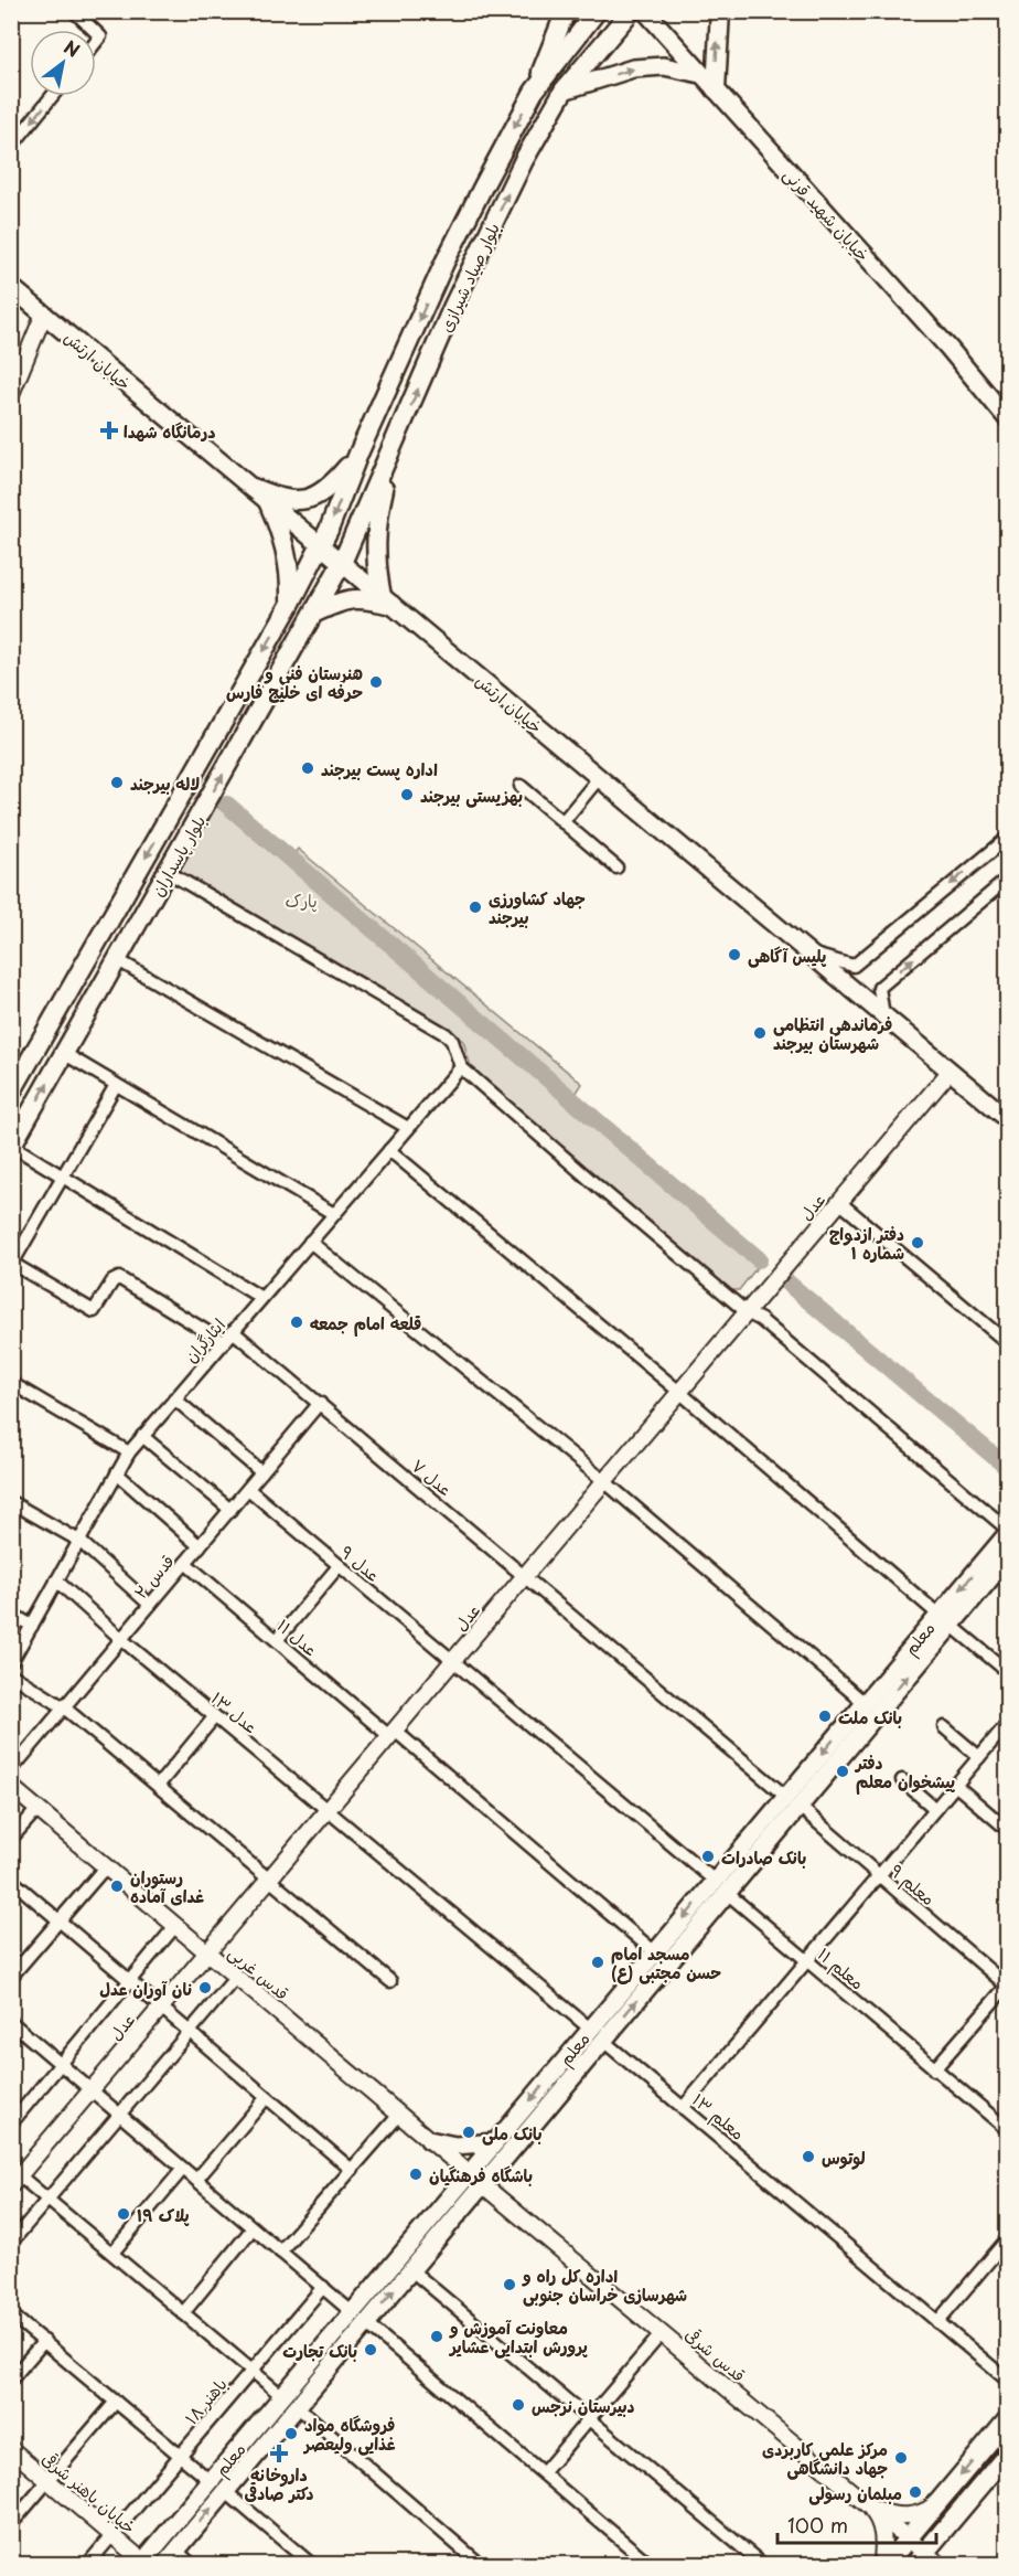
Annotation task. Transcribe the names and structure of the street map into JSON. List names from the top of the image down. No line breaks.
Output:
{"streets":{"main road":["خیابان شهید قرنی","بلوار صیاد شیرازی","خیابان ارتش","بلوار پاسداران","معلم"],"street":["عدل","ایثارگران","عدل ۷","عدل ۹","قدس ۲","عدل ۱۱","عدل ۱۳","معلم ۹","معلم ۱۱","قدس غربی","معلم ۱۳","قدس شرقی","باهنر ۱۸","خیابان باهنر شرقی"]},"crossings":[["بلوار صیاد شیرازی","خیابان ارتش"],["بلوار صیاد شیرازی","بلوار پاسداران"],["خیابان ارتش","بلوار پاسداران"],["خیابان ارتش","عدل"],["عدل","عدل ۷"],["عدل","عدل ۹"],["عدل","عدل ۱۱"],["عدل","عدل ۱۳"],["عدل","قدس غربی"],["ایثارگران","عدل ۷"],["ایثارگران","عدل ۱۳"],["عدل ۷","قدس ۲"],["عدل ۷","معلم ۹"],["عدل ۹","قدس ۲"],["عدل ۹","معلم ۱۱"],["قدس ۲","عدل ۱۱"],["قدس ۲","عدل ۱۳"],["عدل ۱۱","معلم"],["معلم","معلم ۹"],["معلم","معلم ۱۱"],["معلم","قدس غربی"],["معلم","معلم ۱۳"],["معلم","قدس شرقی"],["معلم","خیابان باهنر شرقی"],["عدل ۱۳","معلم ۱۳"],["قدس غربی","قدس شرقی"],["باهنر ۱۸","خیابان باهنر شرقی"]],"parks":["پارک"],"places":{"health":["درمانگاه شهدا","داروخانه دکتر صادقی"],"other":["هنرستان فنی و حرفه ای خلیج فارس","اداره پست بیرجند","لاله بیرجند","بهزیستی بیرجند","جهاد کشاورزی بیرجند","پلیس آگاهی","فرماندهی انتظامی شهرستان بیرجند","دفتر ازدواج شماره ۱","قلعه امام جمعه","بانک ملت","دفتر پیشخوان معلم","بانک صادرات","رستوران غدای آماده","مسجد امام حسن مجتبی (ع)","نان آوران عدل","بانک ملی","لوتوس","باشگاه فرهنگیان","پلاک ۱۹","اداره کل راه و شهرسازی خراسان جنوبی","معاونت آموزش و پرورش ابتدایی عشایر","بانک تجارت","دبیرستان نرجس","فروشگاه مواد غذایی ولیعصر","مرکز علمی کاربردی جهاد دانشگاهی","مبلمان رسولی"]},"scale_bar":"100 m","north":"top right"}
